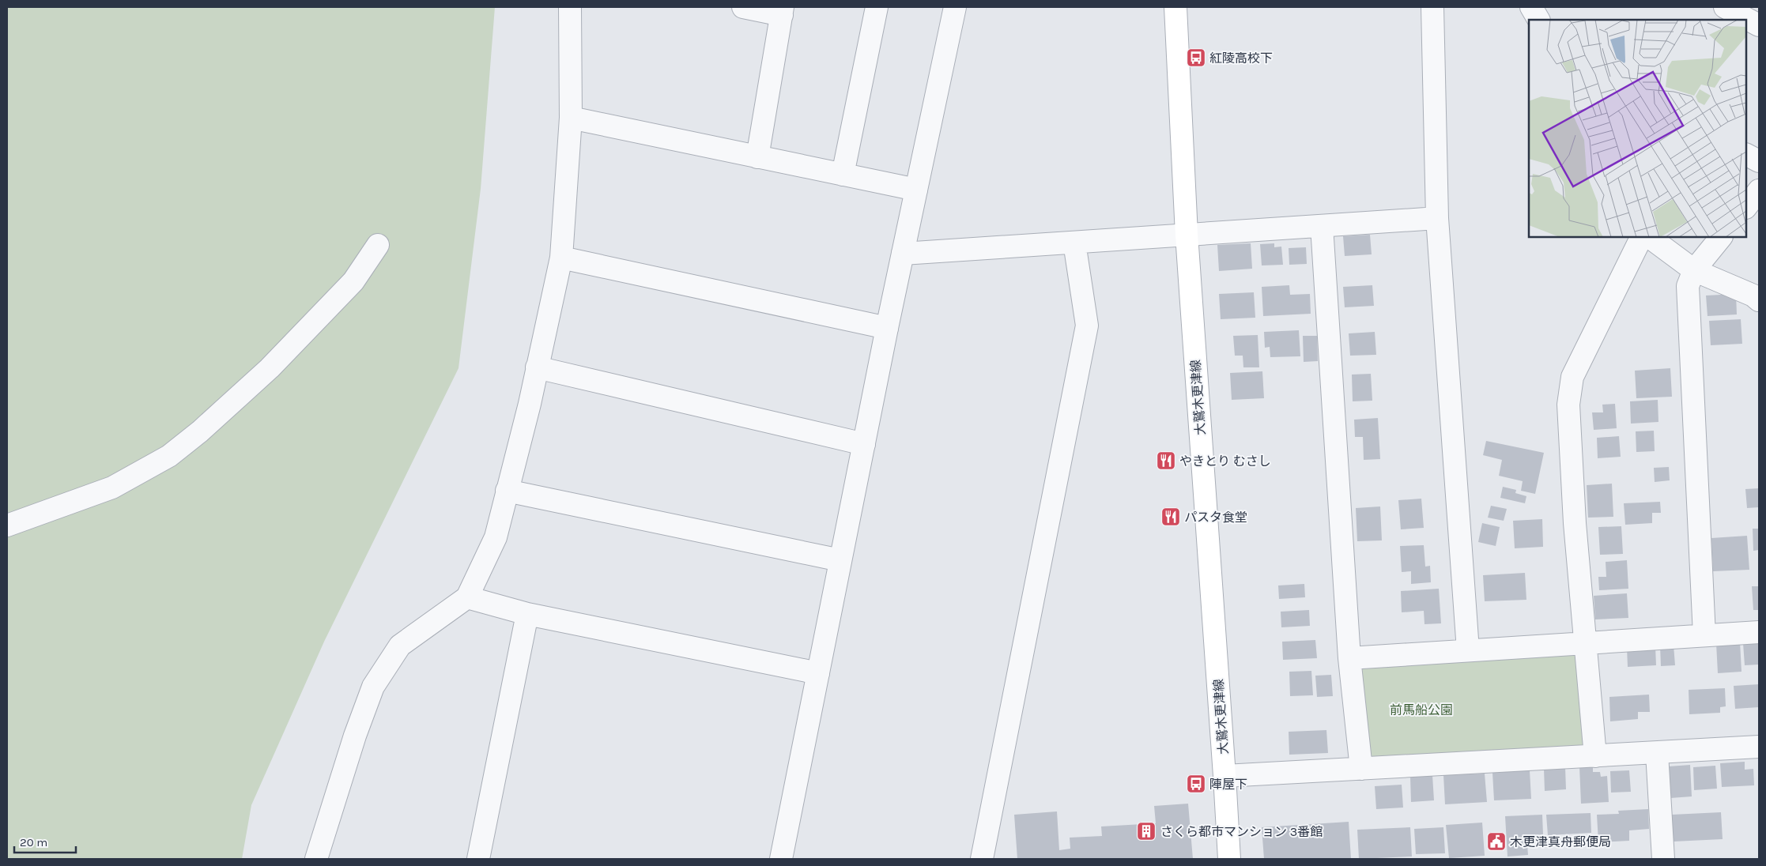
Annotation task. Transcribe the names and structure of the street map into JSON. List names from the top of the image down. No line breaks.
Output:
{"streets":{"main road":["大鷲木更津線"]},"parks":["前馬船公園"],"places":{"bus stop":["紅陵高校下","陣屋下"],"restaurant":["やきとり むさし","パスタ食堂"],"building":["さくら都市マンション 3番館"],"public building":["木更津真舟郵便局"]},"scale_bar":"20 m"}
